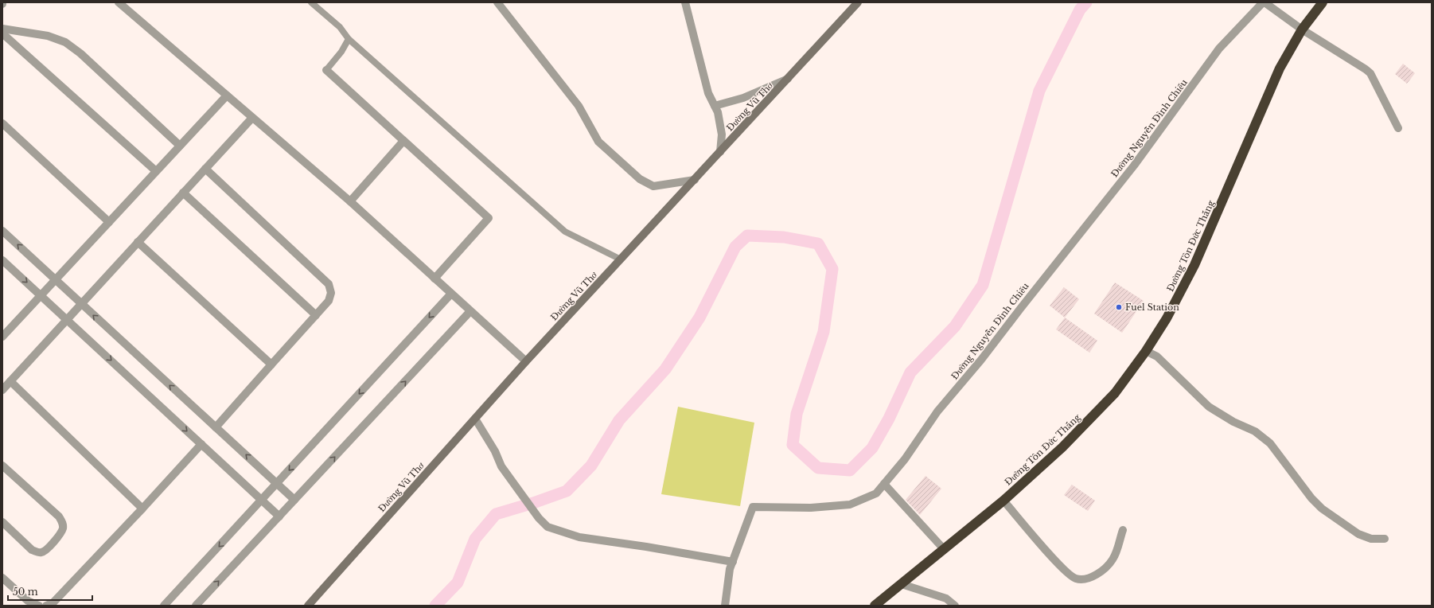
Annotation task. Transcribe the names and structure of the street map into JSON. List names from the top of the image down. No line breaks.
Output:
{"streets":{"highway":["Đường Tôn Đức Thắng"],"main road":["Đường Vũ Thơ"],"street":["Đường Nguyễn Đình Chiểu"]},"places":["Fuel Station"],"scale_bar":"50 m"}
